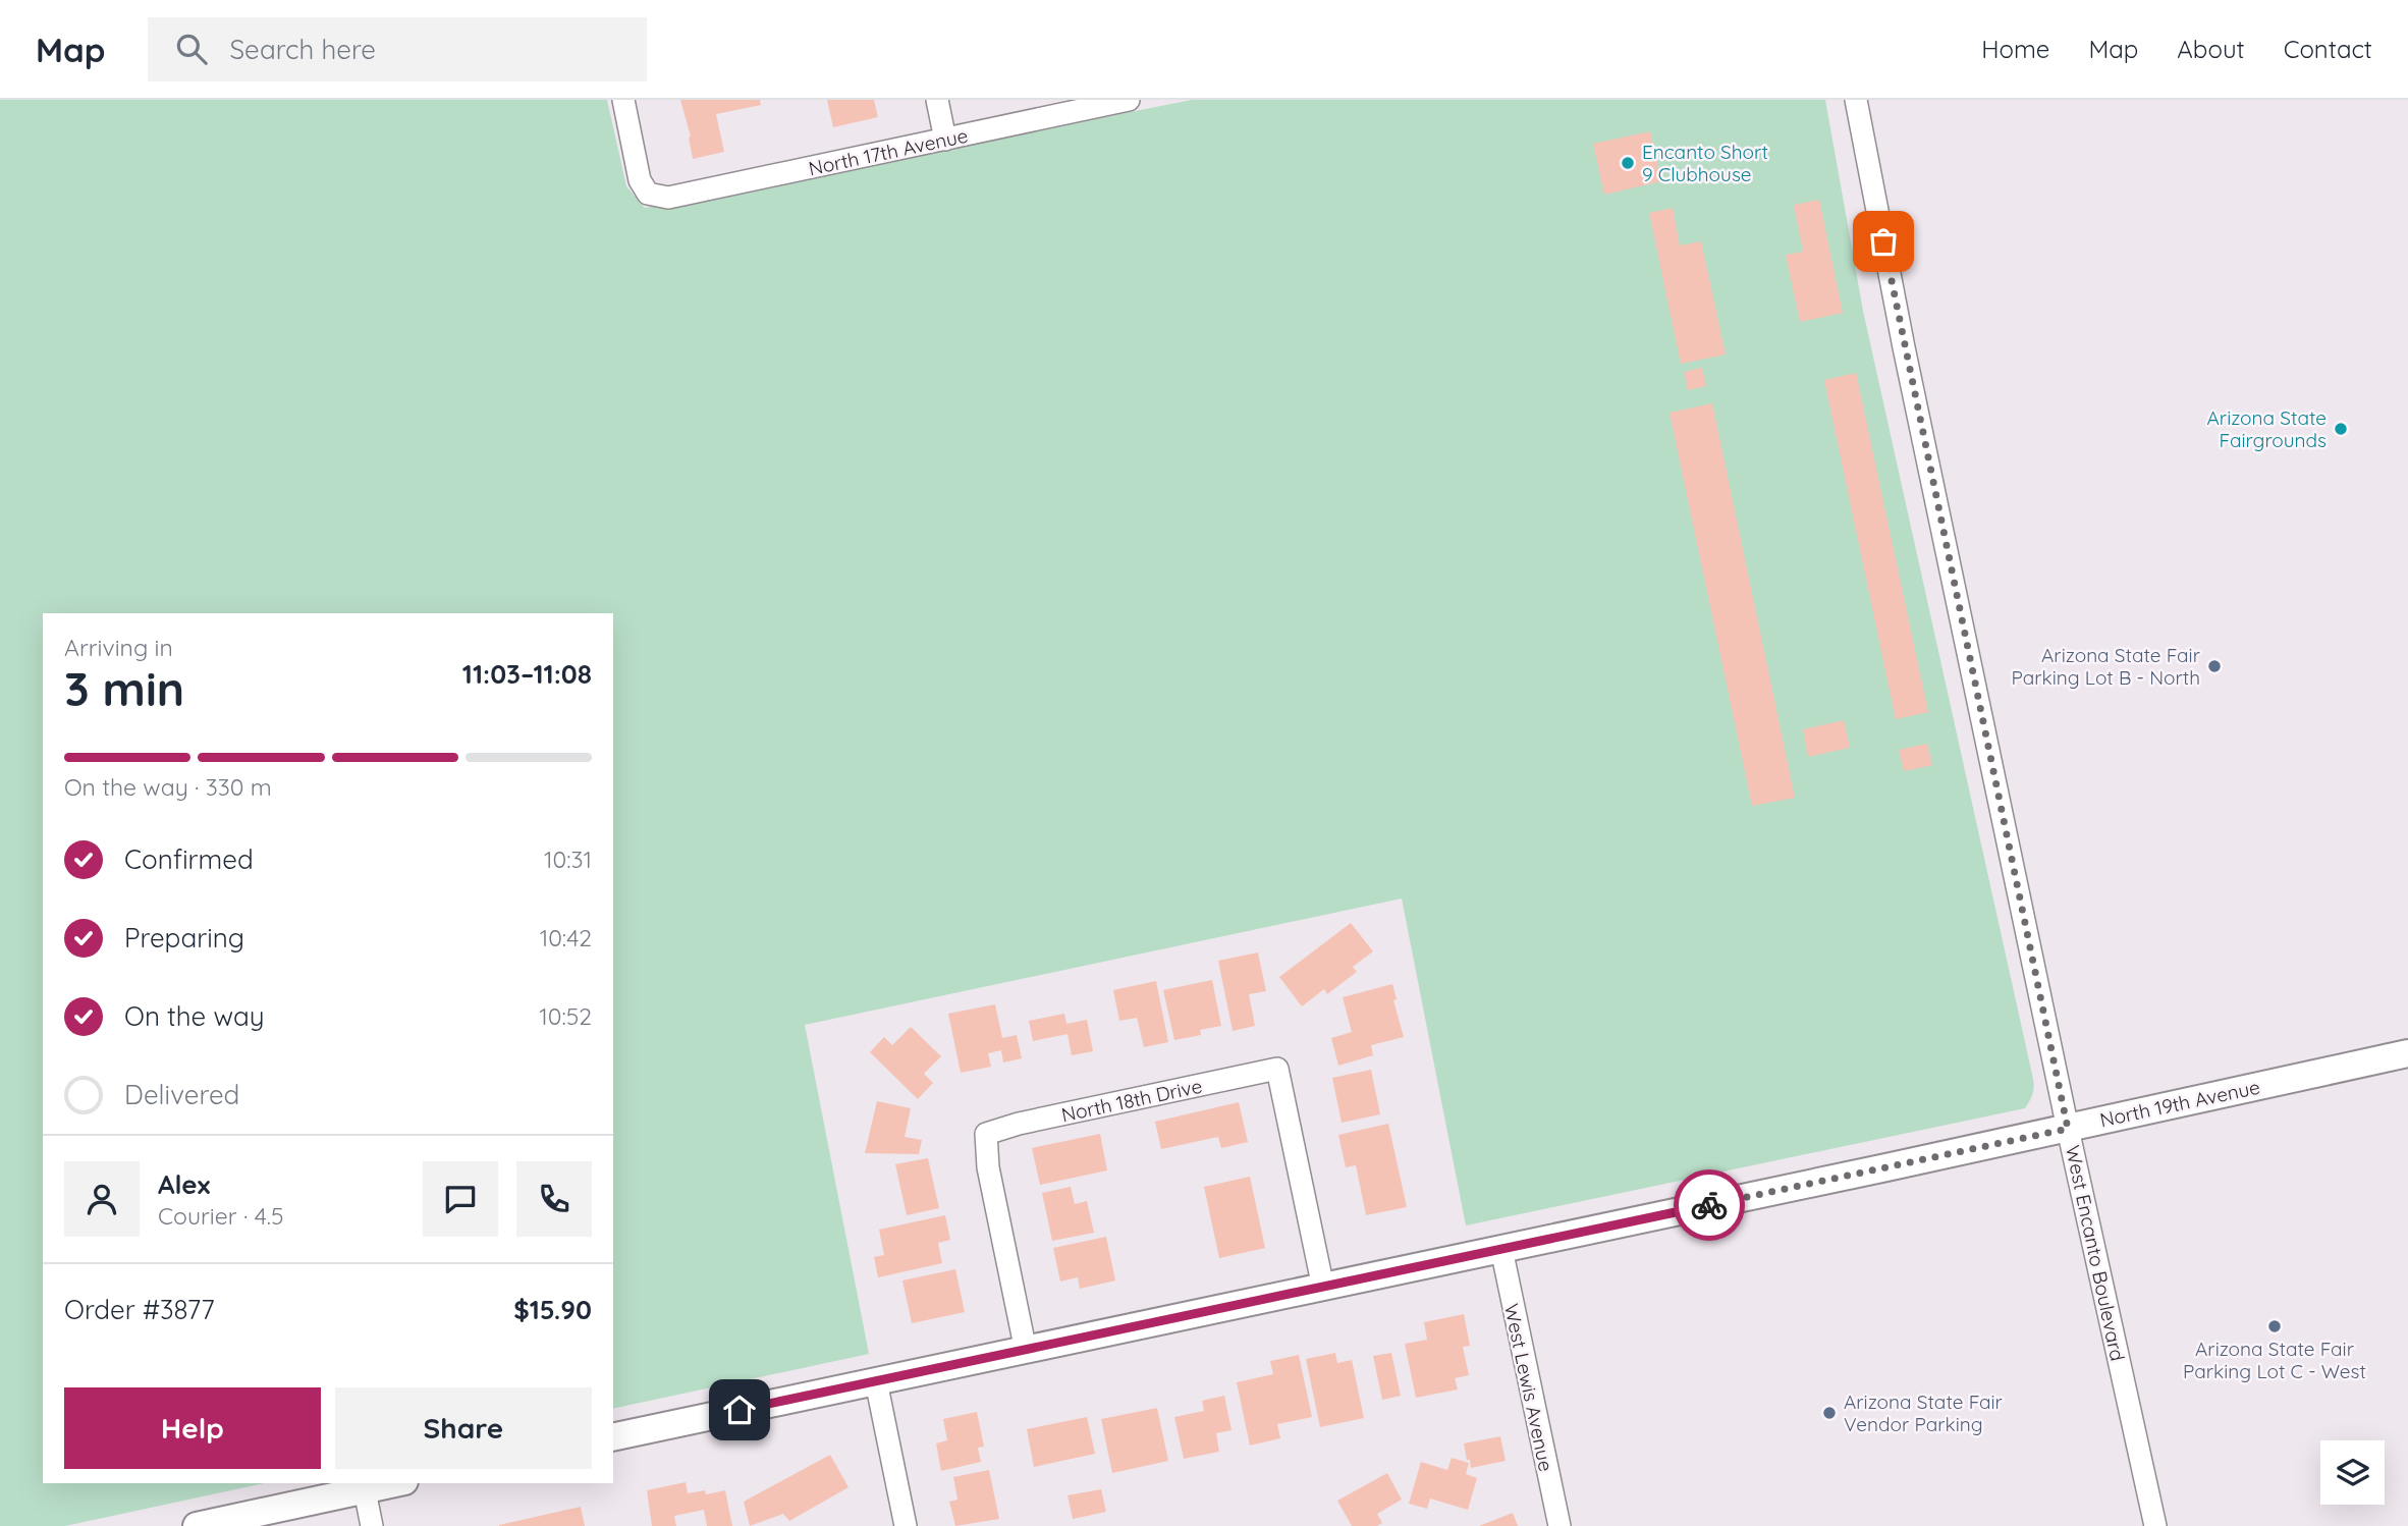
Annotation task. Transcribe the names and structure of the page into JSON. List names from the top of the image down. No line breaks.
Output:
{"streets":{"main road":["North 19th Avenue"],"street":["North 17th Avenue","North 18th Drive","West Encanto Boulevard","West Lewis Avenue"]},"crossings":[["North 18th Drive","North 19th Avenue"],["North 19th Avenue","West Encanto Boulevard"],["North 19th Avenue","West Lewis Avenue"]],"places":["Encanto Short 9 Clubhouse","Arizona State Fairgrounds","Arizona State Fair Parking Lot B - North","Arizona State Fair Parking Lot C - West","Arizona State Fair Vendor Parking"],"page":{"header":"Map","search":"Search here","nav":["Home","Map","About","Contact"],"heading":["3 min","Arriving in","11:03–11:08"],"panel":["Alex","Courier · 4.5","Order #3877","$15.90"],"bar":"On the way · 330 m","list":[["Confirmed","10:31"],["Preparing","10:42"],["On the way","10:52"],"Delivered"],"buttons":["Help","Share"]}}
